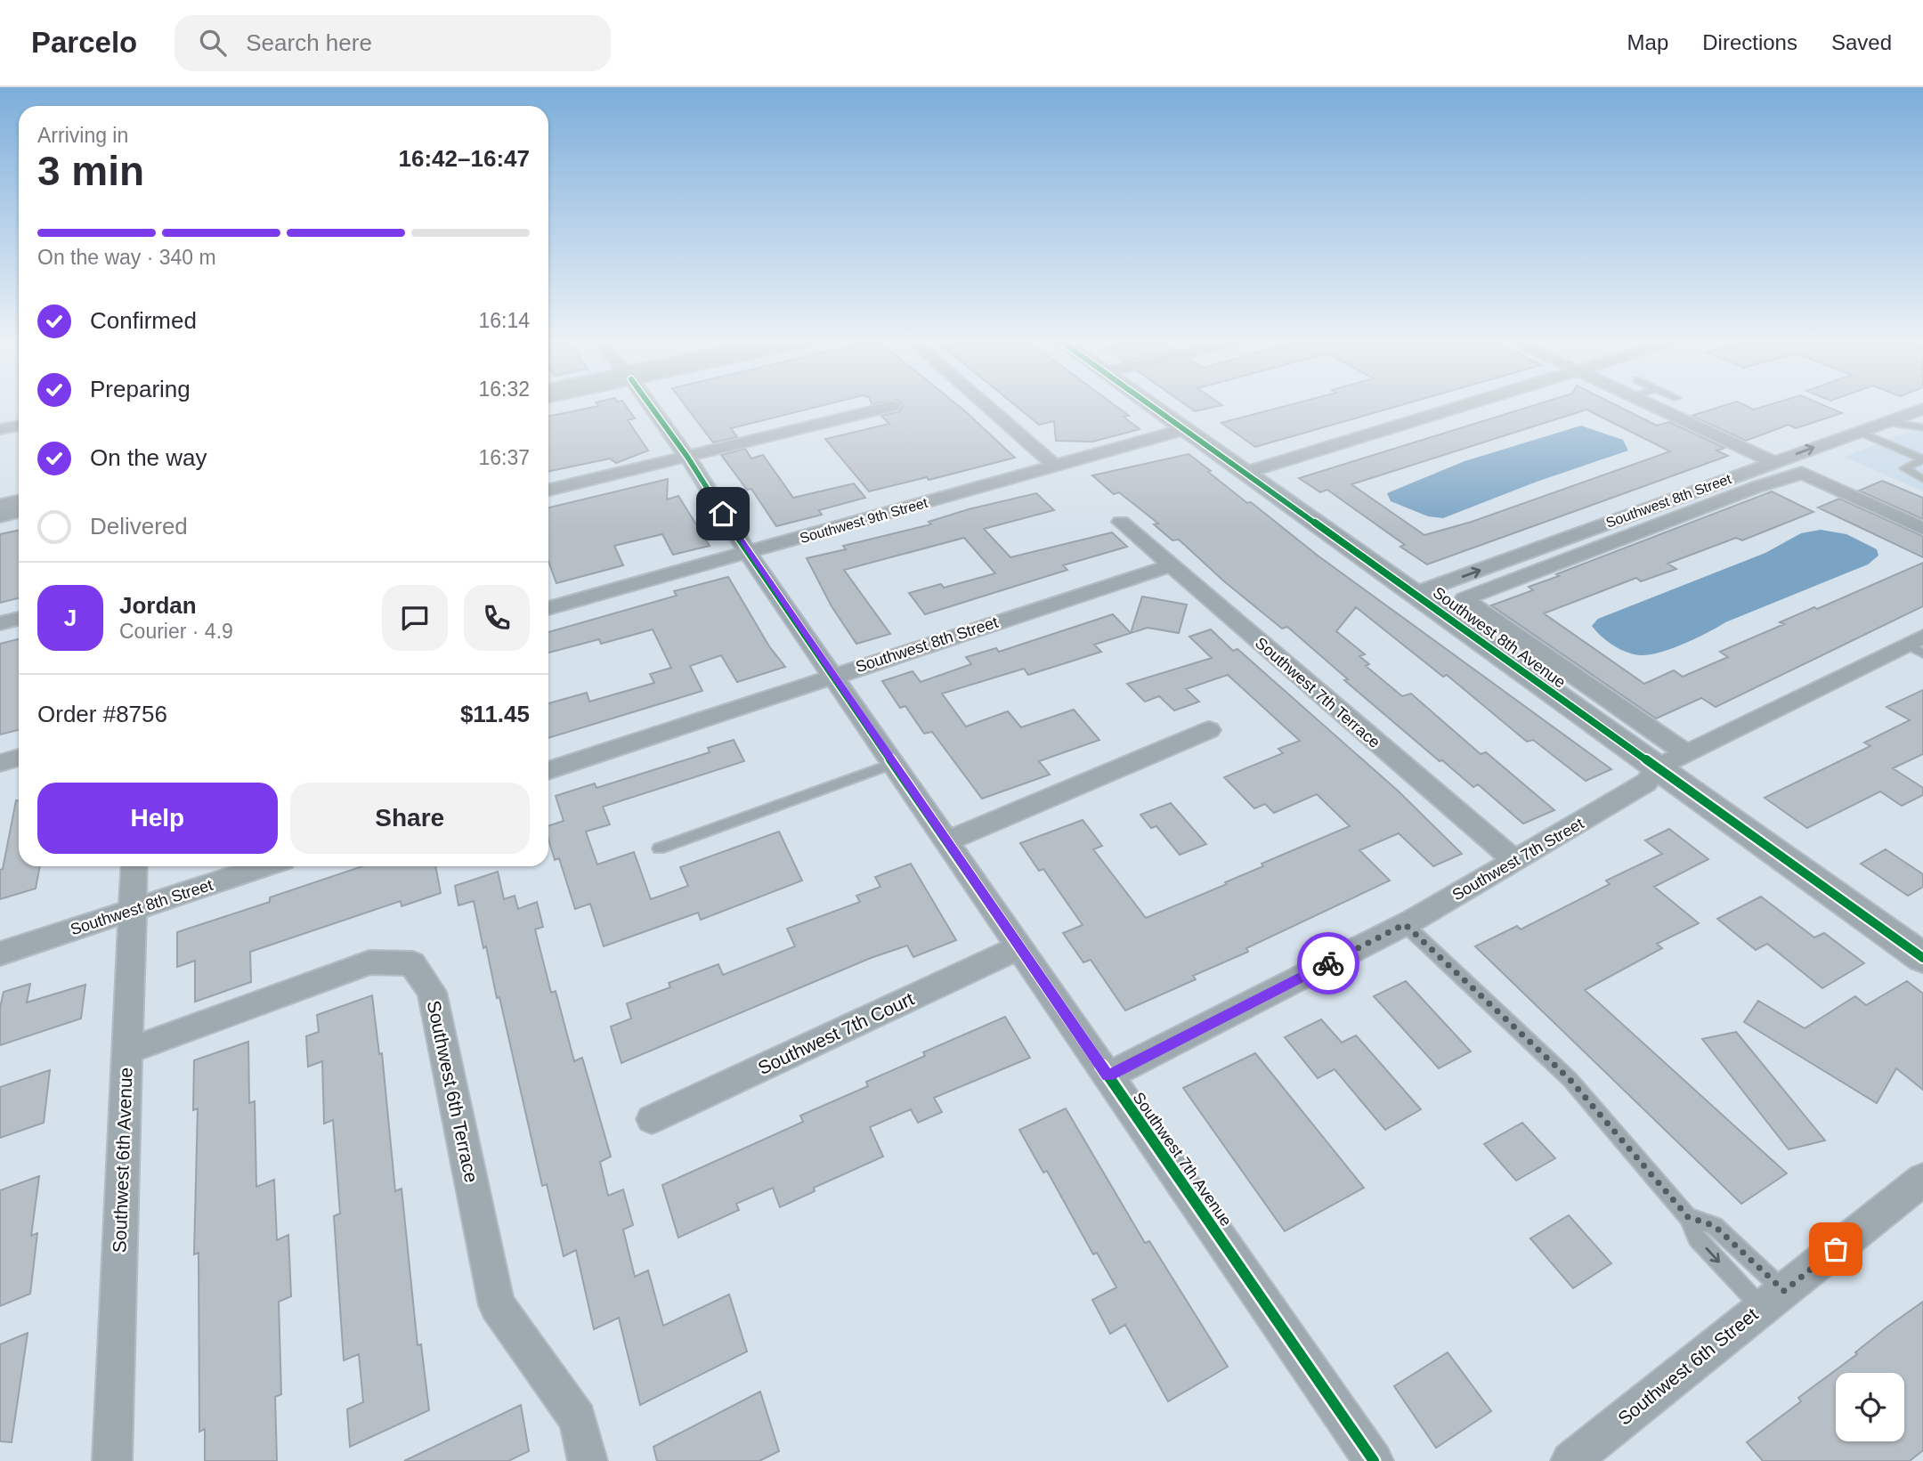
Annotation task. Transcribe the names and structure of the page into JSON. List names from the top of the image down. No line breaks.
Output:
{"streets":{"street":["Southwest 8th Street","Southwest 9th Street","Southwest 8th Avenue","Southwest 7th Terrace","Southwest 7th Street","Southwest 7th Court","Southwest 6th Terrace","Southwest 7th Avenue","Southwest 6th Avenue","Southwest 6th Street"]},"crossings":[["Southwest 8th Street","Southwest 8th Avenue"],["Southwest 8th Street","Southwest 7th Terrace"],["Southwest 8th Street","Southwest 7th Avenue"],["Southwest 8th Street","Southwest 6th Avenue"],["Southwest 9th Street","Southwest 8th Avenue"],["Southwest 9th Street","Southwest 7th Avenue"],["Southwest 8th Avenue","Southwest 7th Street"],["Southwest 7th Terrace","Southwest 7th Street"],["Southwest 7th Street","Southwest 7th Avenue"],["Southwest 7th Court","Southwest 7th Avenue"],["Southwest 6th Terrace","Southwest 6th Avenue"]],"page":{"header":"Parcelo","search":"Search here","nav":["Map","Directions","Saved"],"heading":["3 min","Arriving in","16:42–16:47"],"panel":["Jordan","Courier · 4.9","Order #8756","$11.45"],"bar":"On the way · 340 m","list":[["Confirmed","16:14"],["Preparing","16:32"],["On the way","16:37"],"Delivered"],"round":"J","buttons":["Help","Share"]}}
